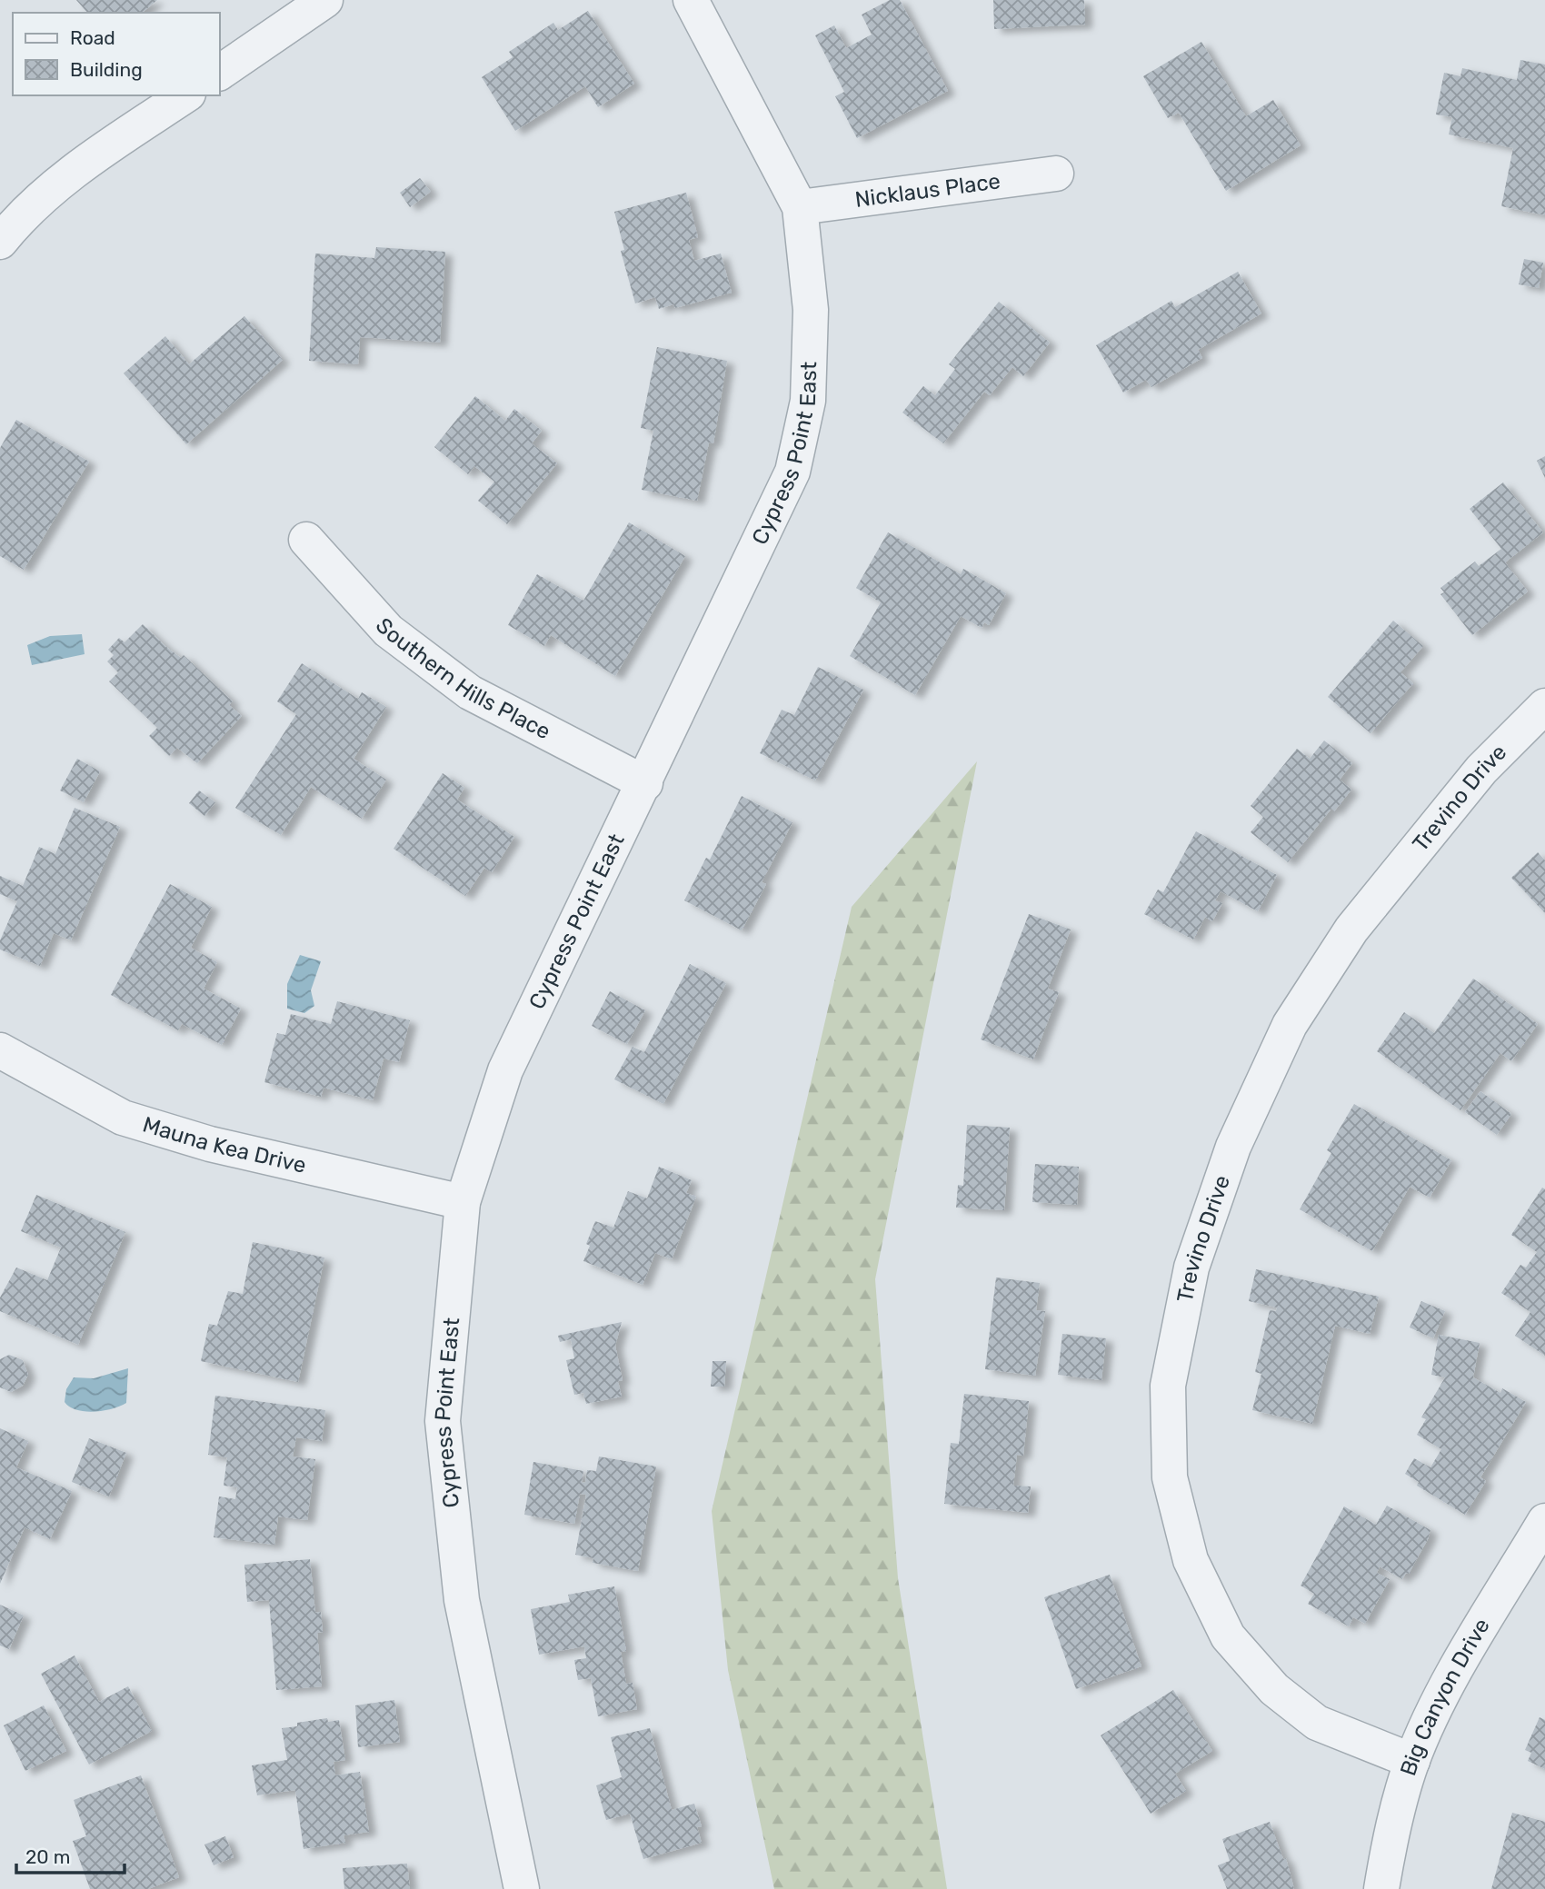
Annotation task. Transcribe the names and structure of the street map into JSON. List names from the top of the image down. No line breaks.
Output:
{"streets":{"street":["Nicklaus Place","Cypress Point East","Southern Hills Place","Trevino Drive","Mauna Kea Drive","Big Canyon Drive"]},"crossings":[["Nicklaus Place","Cypress Point East"],["Cypress Point East","Southern Hills Place"],["Cypress Point East","Mauna Kea Drive"],["Trevino Drive","Big Canyon Drive"]],"legend":["Road","Building"],"scale_bar":"20 m"}
